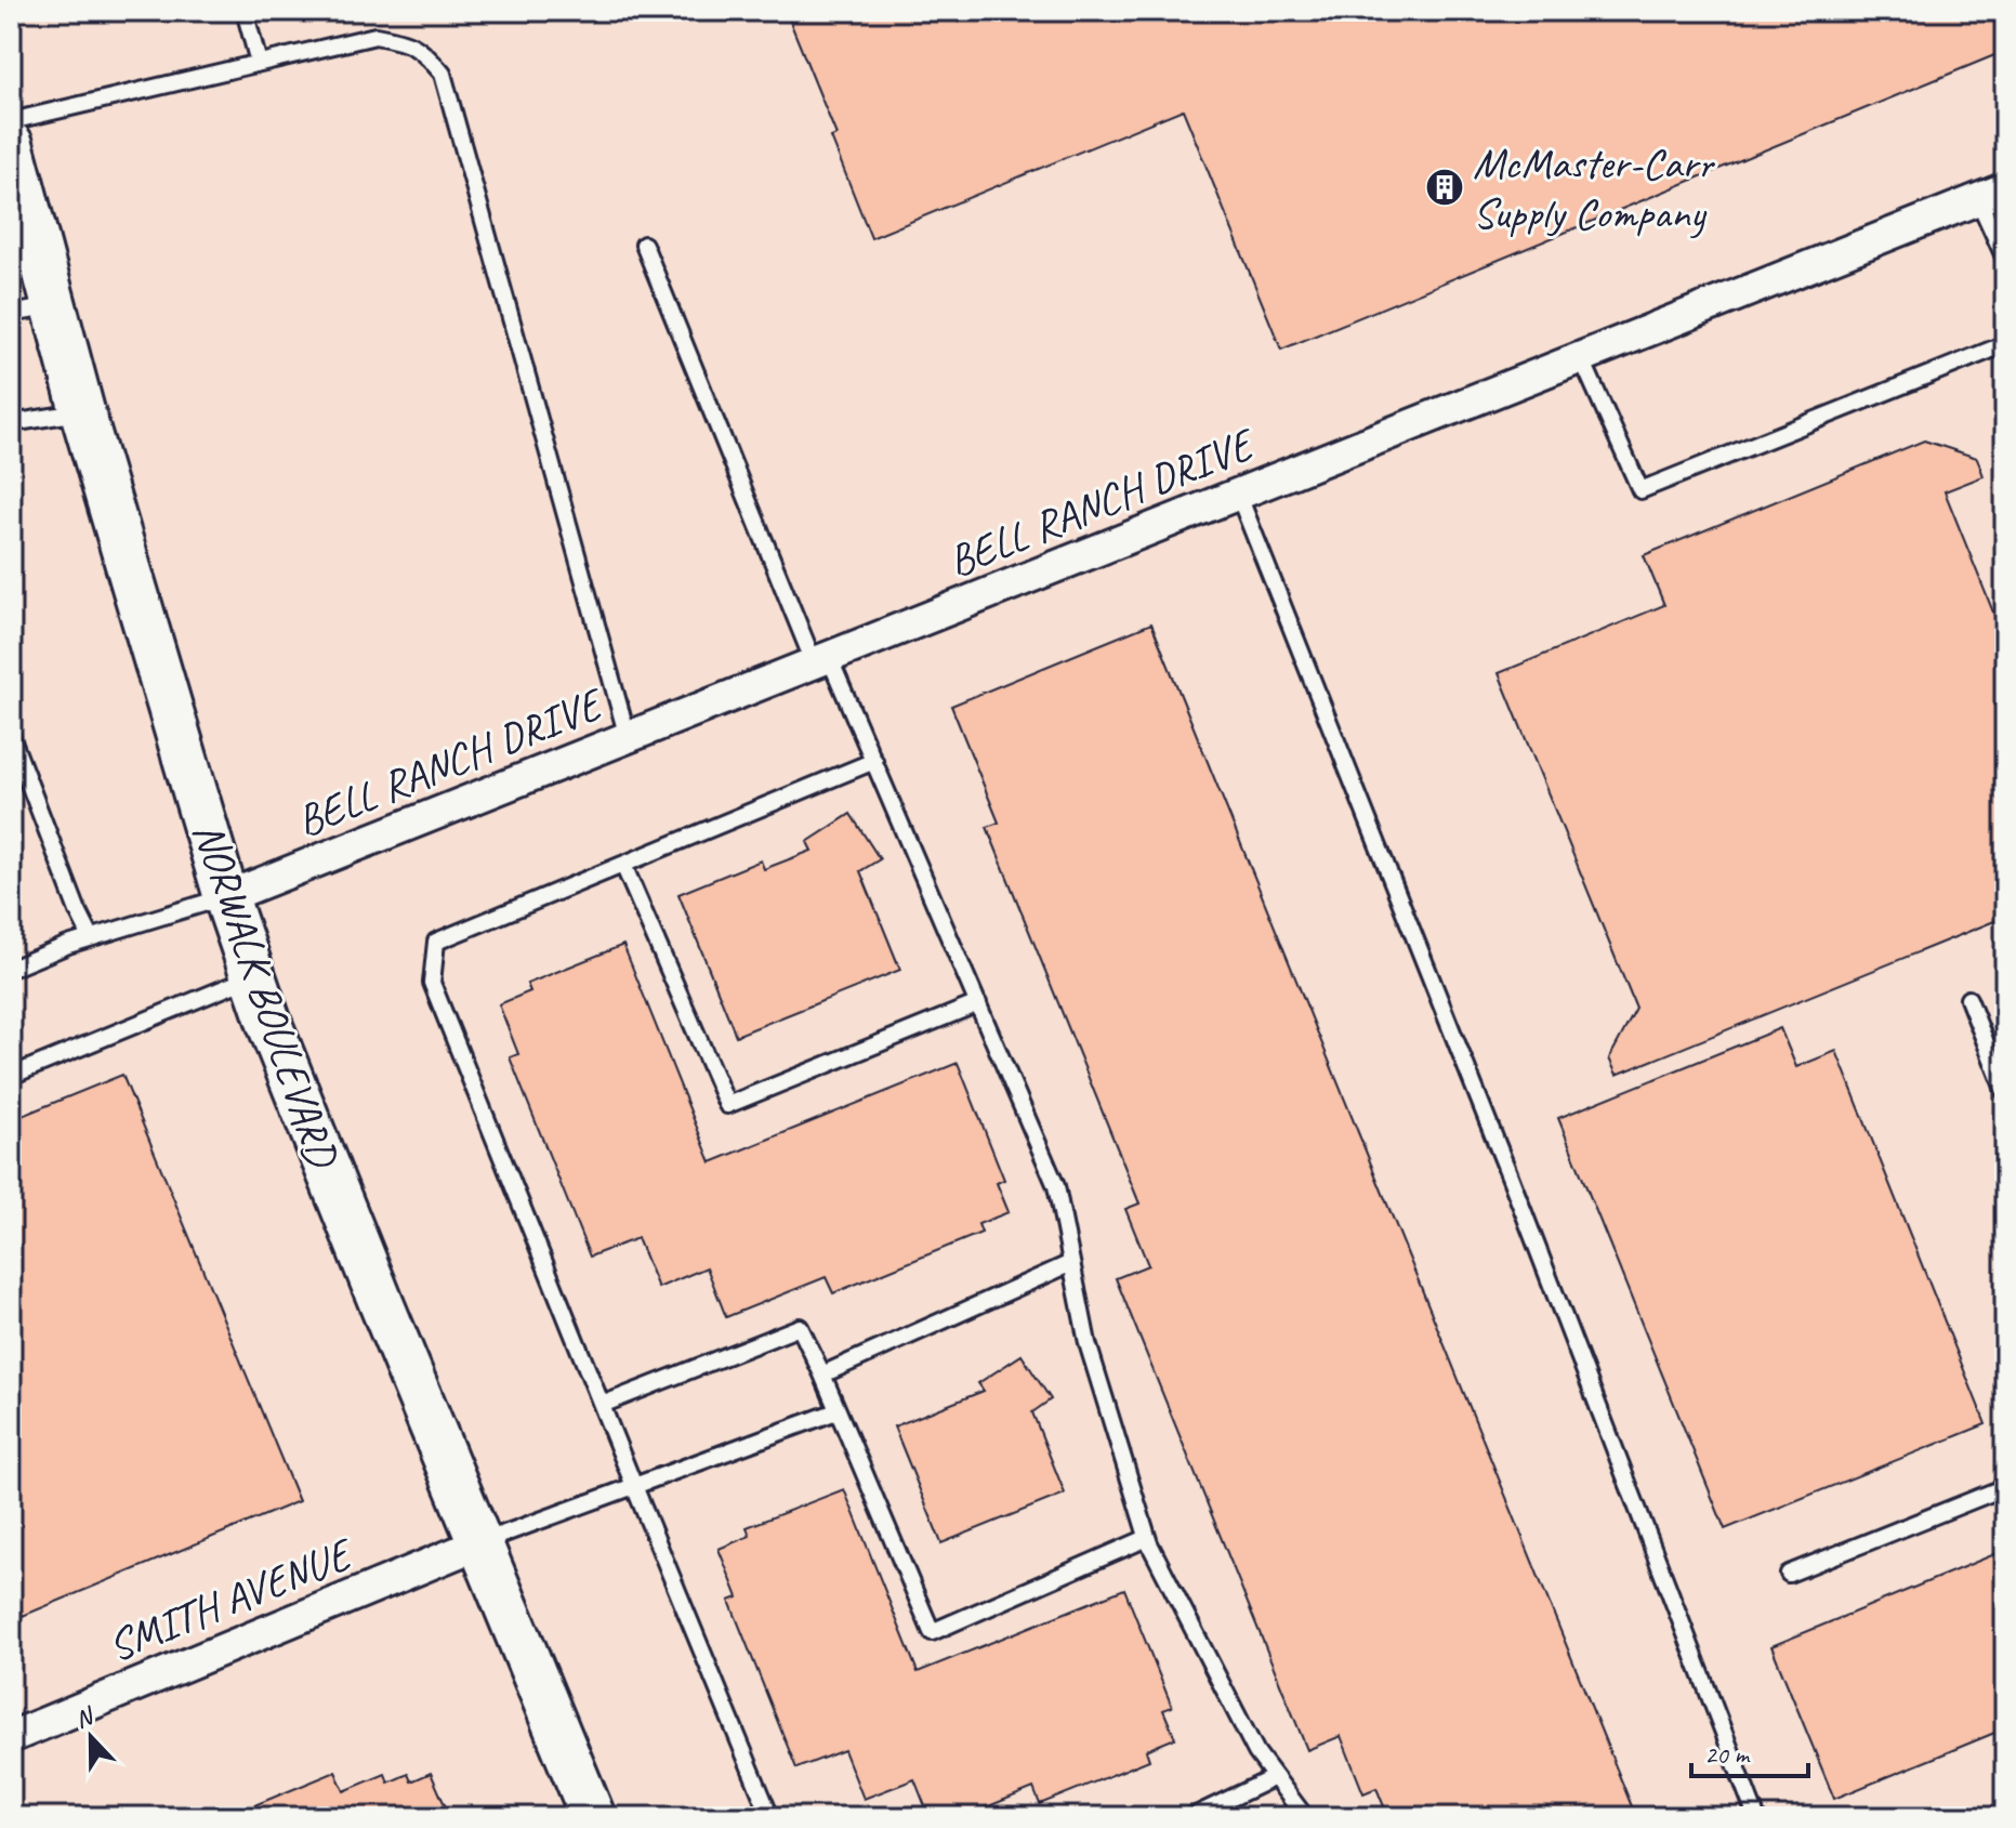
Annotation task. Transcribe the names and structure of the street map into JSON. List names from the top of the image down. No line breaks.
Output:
{"streets":{"main road":["NORWALK BOULEVARD"],"street":["BELL RANCH DRIVE","SMITH AVENUE"]},"crossings":[["BELL RANCH DRIVE","NORWALK BOULEVARD"],["NORWALK BOULEVARD","SMITH AVENUE"]],"places":{"building":["McMaster-Carr Supply Company"]},"scale_bar":"20 m","north":"top"}
